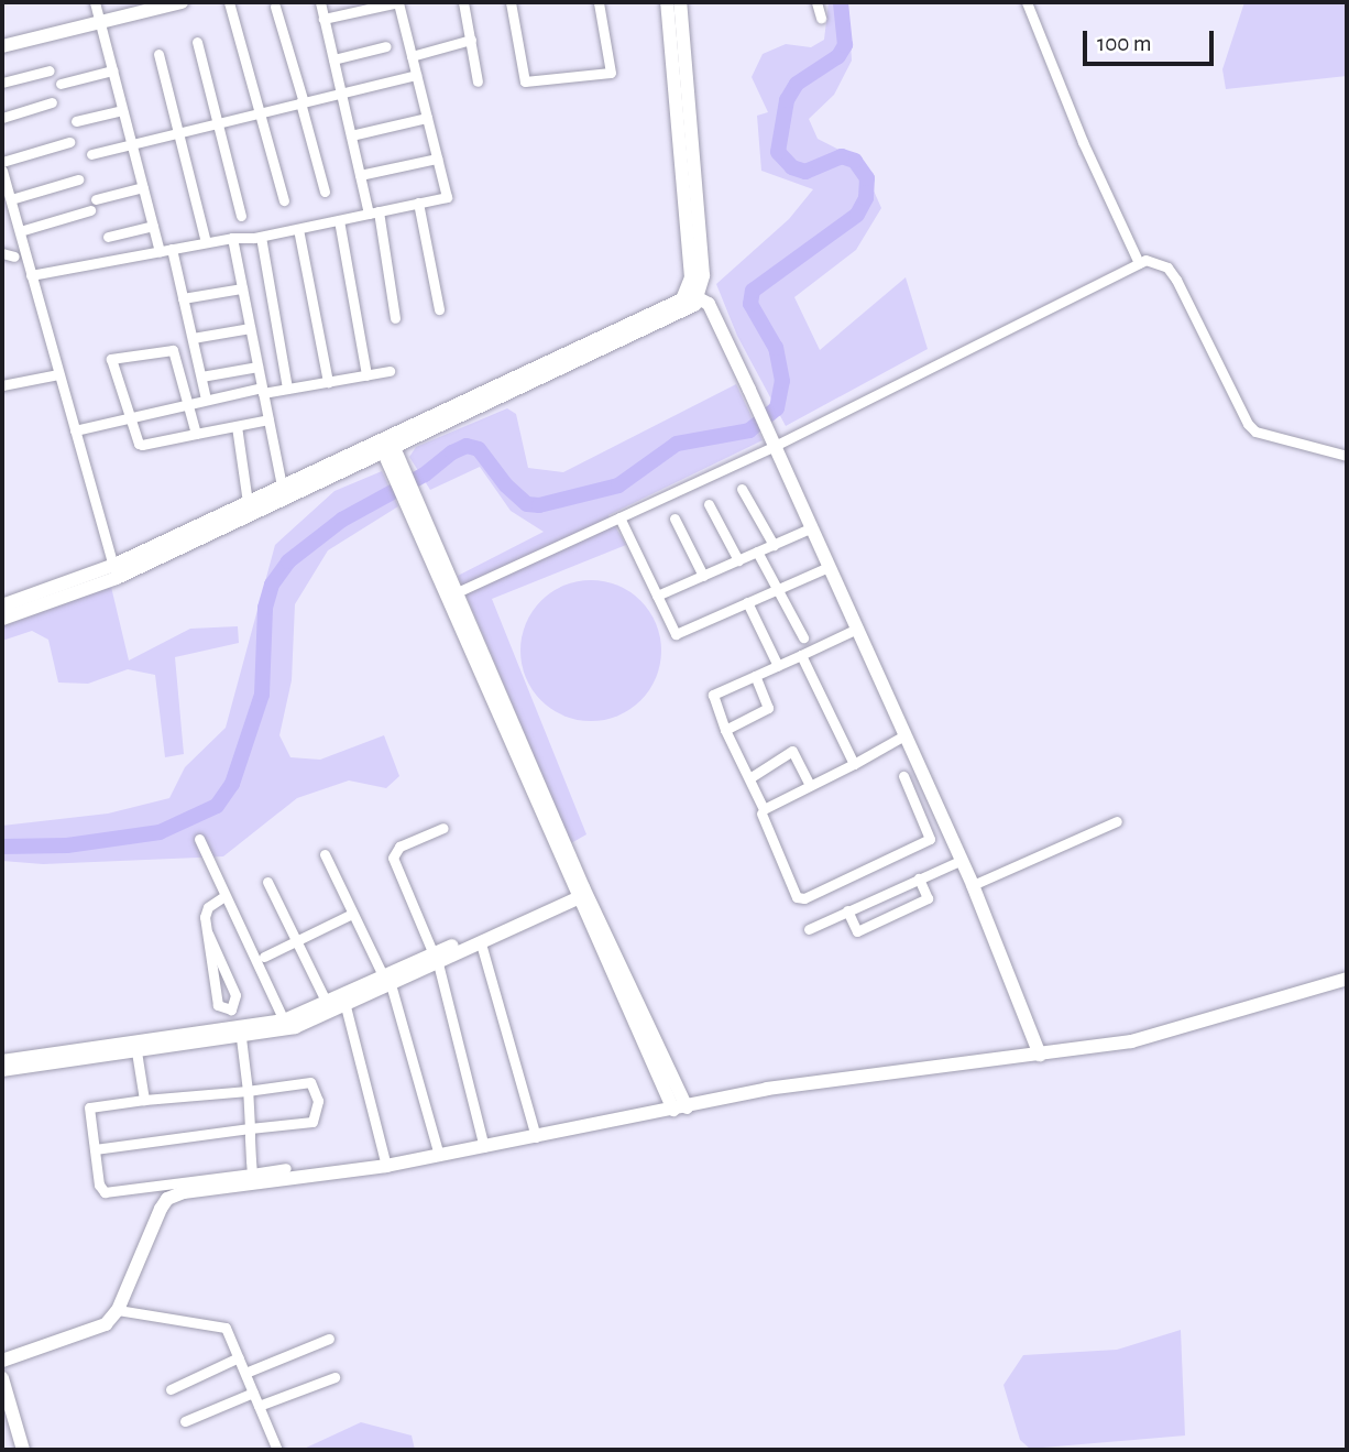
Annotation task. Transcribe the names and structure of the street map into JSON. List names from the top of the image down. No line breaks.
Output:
{"scale_bar":"100 m"}
